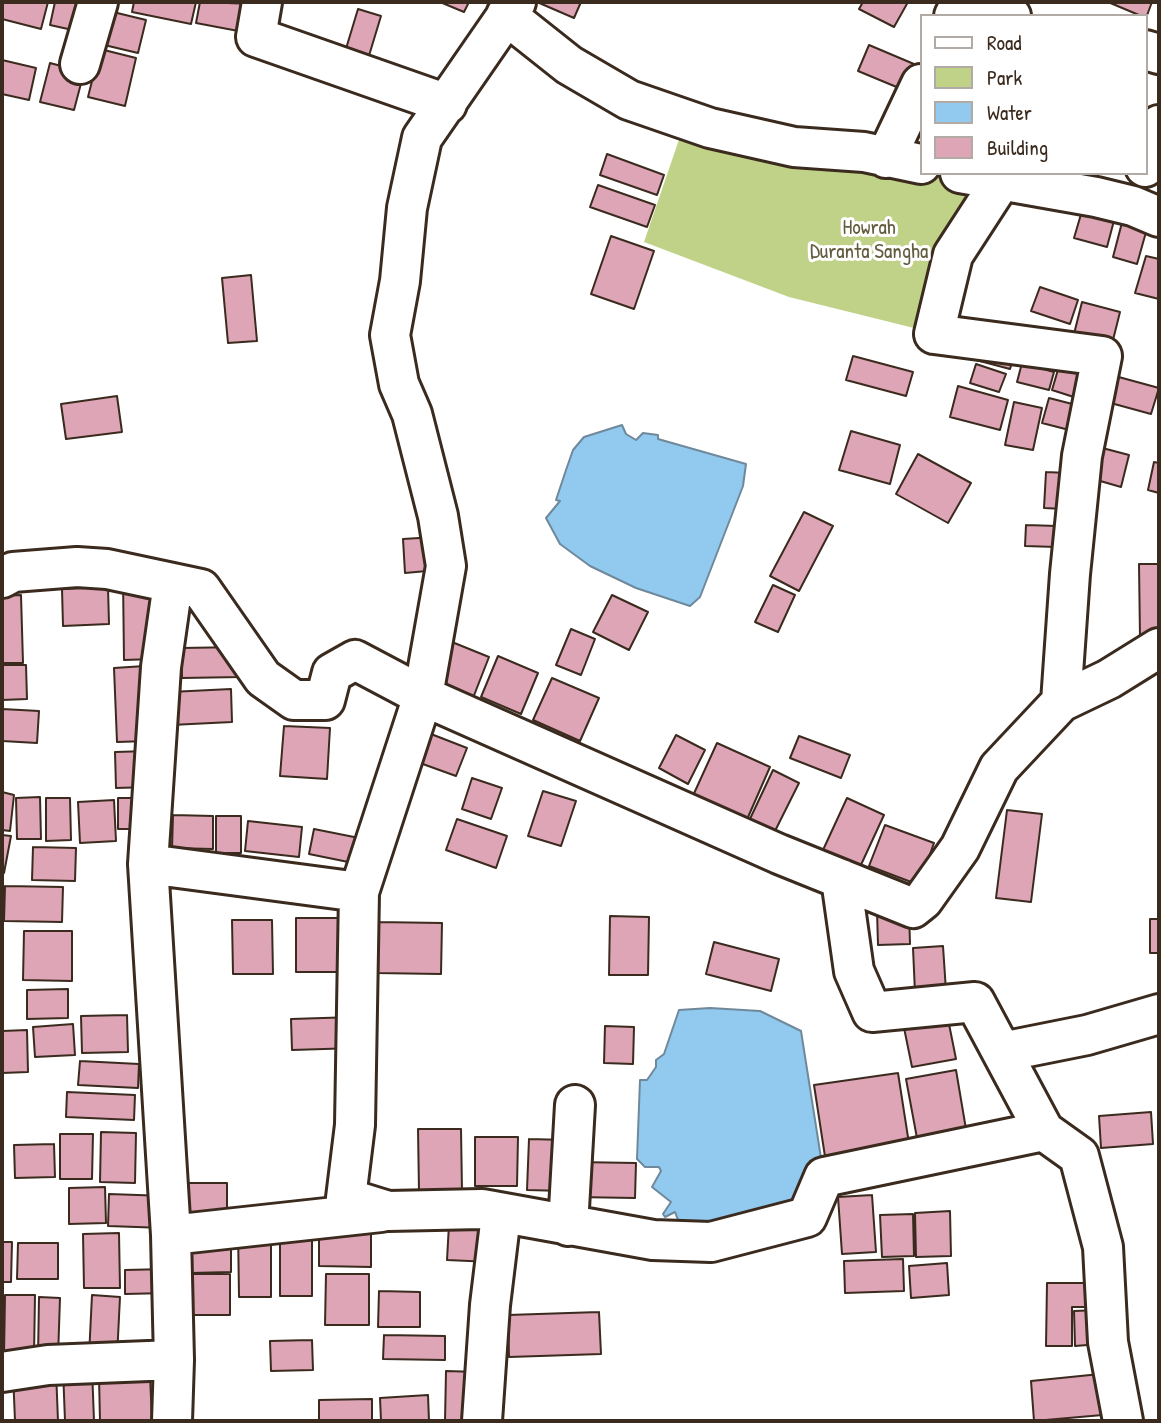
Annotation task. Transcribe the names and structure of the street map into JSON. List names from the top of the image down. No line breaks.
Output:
{"parks":["Howrah Duranta Sangha"],"legend":["Road","Park","Water","Building"]}
